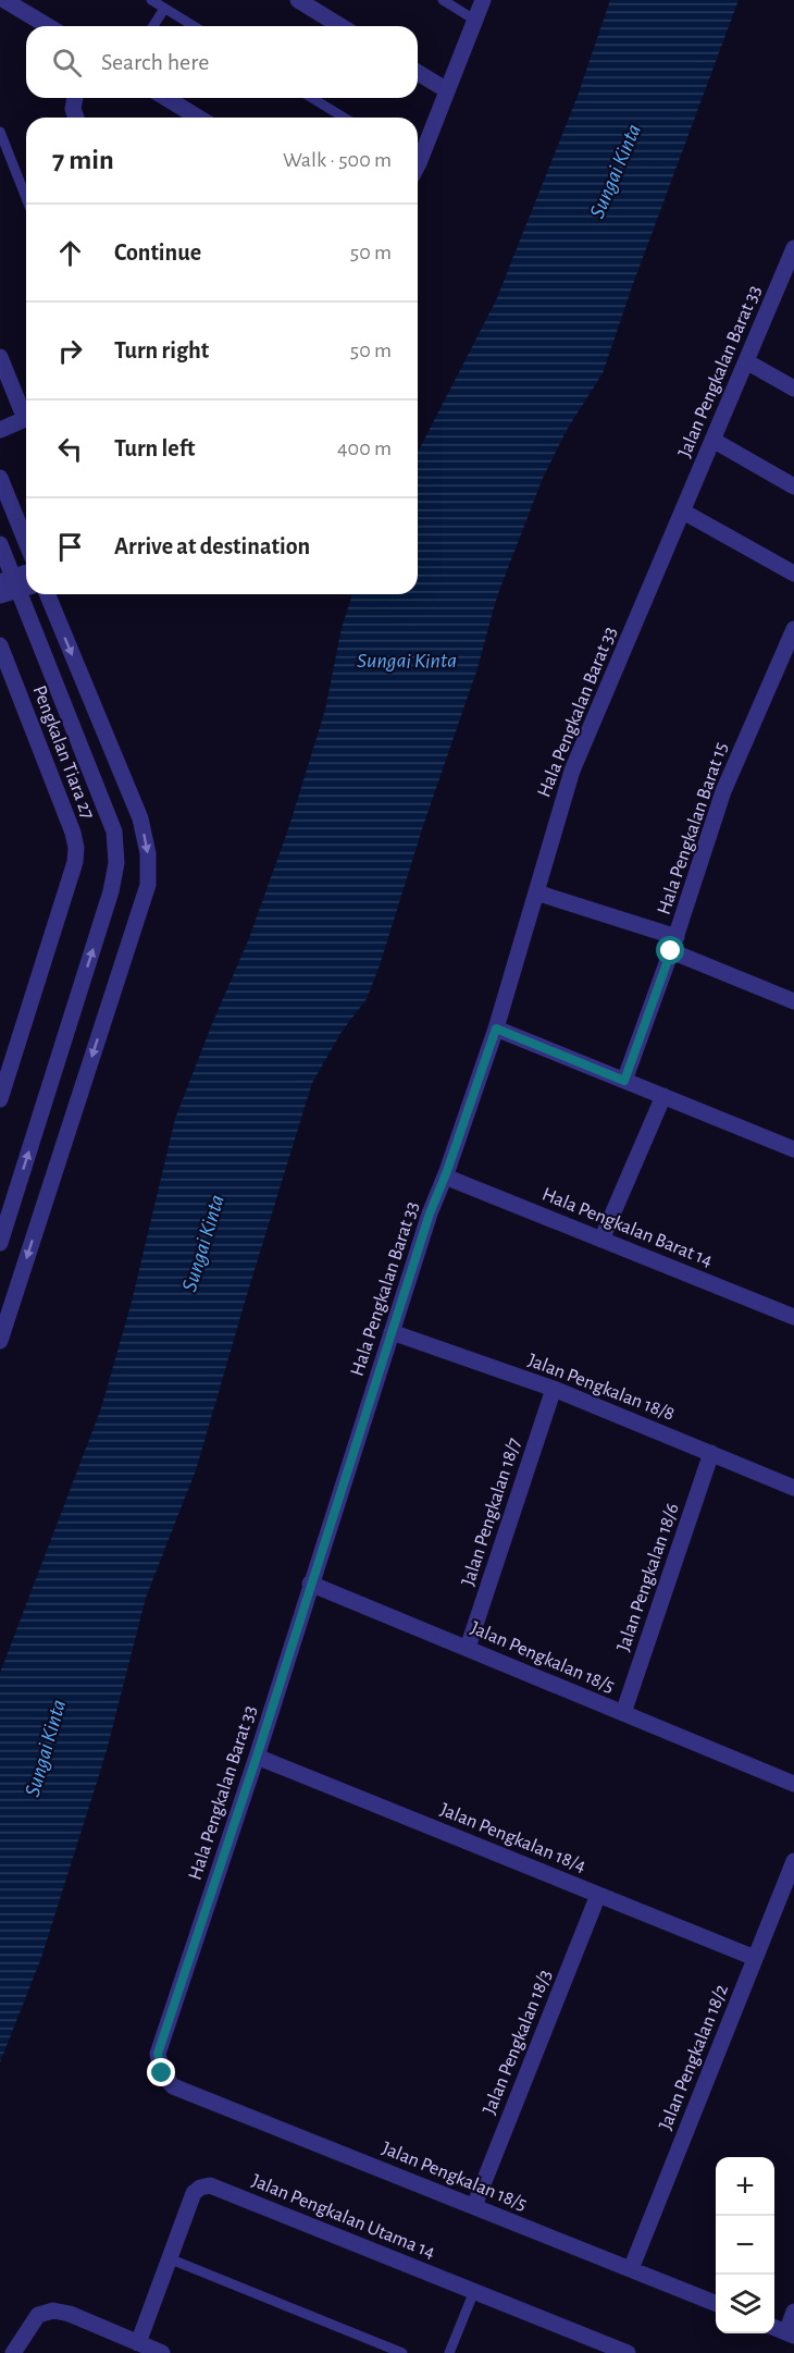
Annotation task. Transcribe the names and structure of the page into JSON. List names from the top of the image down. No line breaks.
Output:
{"streets":{"street":["Jalan Pengkalan Barat 33","Hala Pengkalan Barat 33","Pengkalan Tiara 27","Hala Pengkalan Barat 15","Hala Pengkalan Barat 14","Jalan Pengkalan 18/8","Jalan Pengkalan 18/7","Jalan Pengkalan 18/6","Jalan Pengkalan 18/5","Jalan Pengkalan 18/4","Jalan Pengkalan 18/3","Jalan Pengkalan 18/2","Jalan Pengkalan Utama 14"]},"crossings":[["Jalan Pengkalan Barat 33","Hala Pengkalan Barat 33"],["Hala Pengkalan Barat 33","Hala Pengkalan Barat 14"],["Hala Pengkalan Barat 33","Jalan Pengkalan 18/8"],["Hala Pengkalan Barat 33","Jalan Pengkalan 18/5"],["Hala Pengkalan Barat 33","Jalan Pengkalan 18/4"],["Jalan Pengkalan 18/8","Jalan Pengkalan 18/7"],["Jalan Pengkalan 18/8","Jalan Pengkalan 18/6"],["Jalan Pengkalan 18/7","Jalan Pengkalan 18/5"],["Jalan Pengkalan 18/6","Jalan Pengkalan 18/5"],["Jalan Pengkalan 18/5","Jalan Pengkalan 18/3"],["Jalan Pengkalan 18/5","Jalan Pengkalan 18/2"],["Jalan Pengkalan 18/4","Jalan Pengkalan 18/3"],["Jalan Pengkalan 18/4","Jalan Pengkalan 18/2"]],"water":["Sungai Kinta"],"page":{"search":"Search here","heading":["7 min","Walk · 500 m"],"list":[["Continue","50 m"],["Turn right","50 m"],["Turn left","400 m"],"Arrive at destination"],"map_buttons":["+","−"]}}
